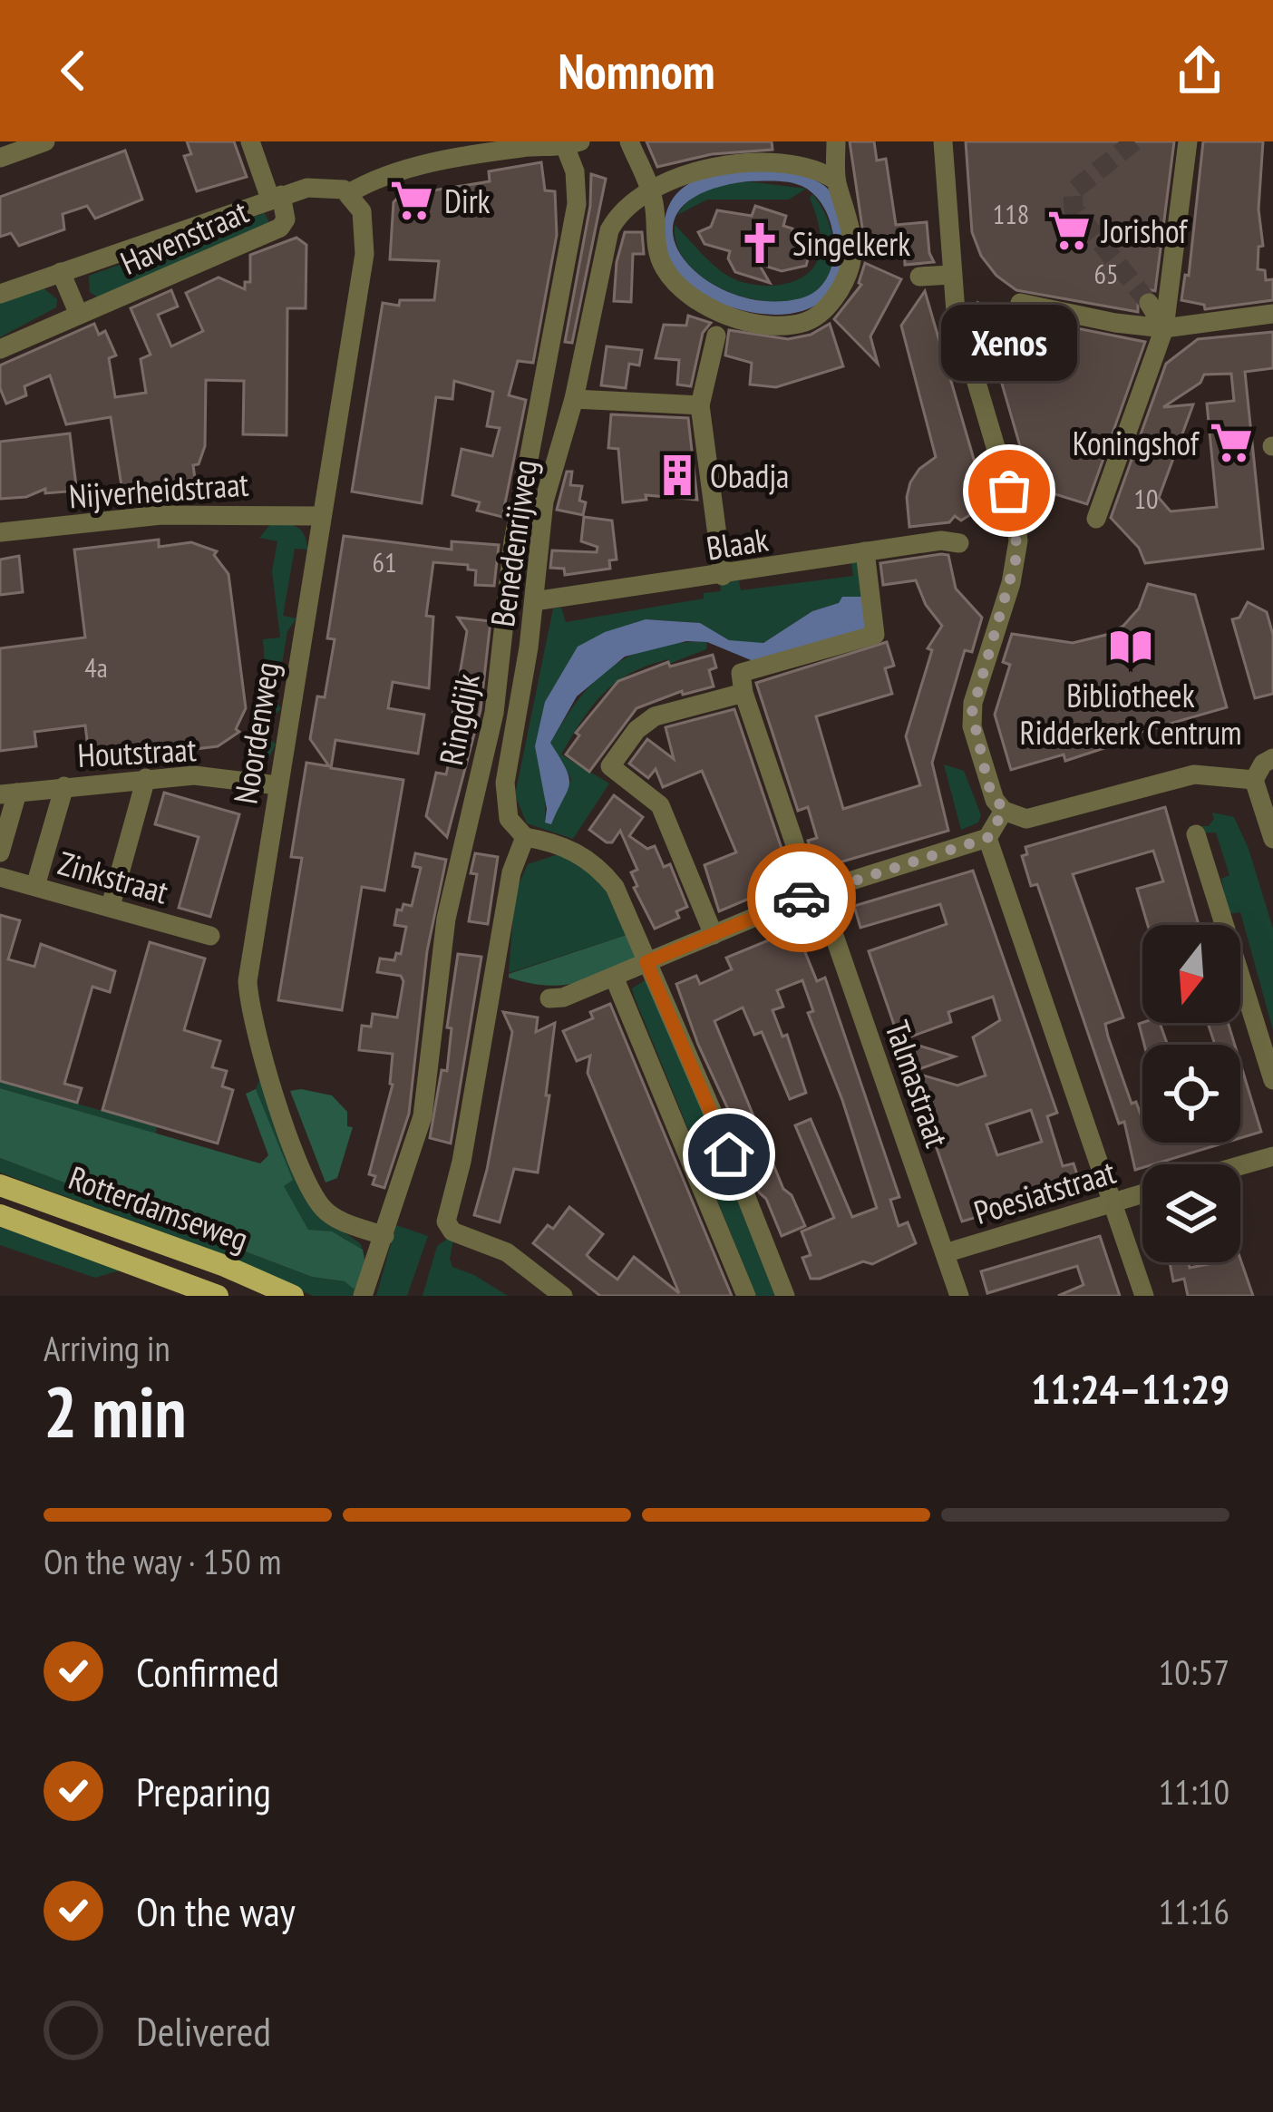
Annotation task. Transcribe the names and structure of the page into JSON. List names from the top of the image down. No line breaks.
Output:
{"streets":{"main road":["Rotterdamseweg"],"street":["Havenstraat","Nijverheidstraat","Benedenrijweg","Blaak","Ringdijk","Noordenweg","Houtstraat","Zinkstraat","Talmastraat","Poesiatstraat"]},"crossings":[["Havenstraat","Ringdijk"],["Havenstraat","Noordenweg"],["Nijverheidstraat","Noordenweg"],["Benedenrijweg","Blaak"],["Ringdijk","Noordenweg"],["Noordenweg","Houtstraat"],["Talmastraat","Poesiatstraat"]],"places":{"supermarket":["Dirk","Jorishof","Koningshof"],"church":["Singelkerk"],"building":["Obadja"],"other":["Xenos"],"library":["Bibliotheek Ridderkerk Centrum"]},"house_numbers":["118","65","10","61","4a"],"north":"bottom","page":{"header":"Nomnom","bubble":"Xenos","heading":["2 min","Arriving in","11:24–11:29"],"bar":"On the way · 150 m","list":[["Confirmed","10:57"],["Preparing","11:10"],["On the way","11:16"],"Delivered"]}}
